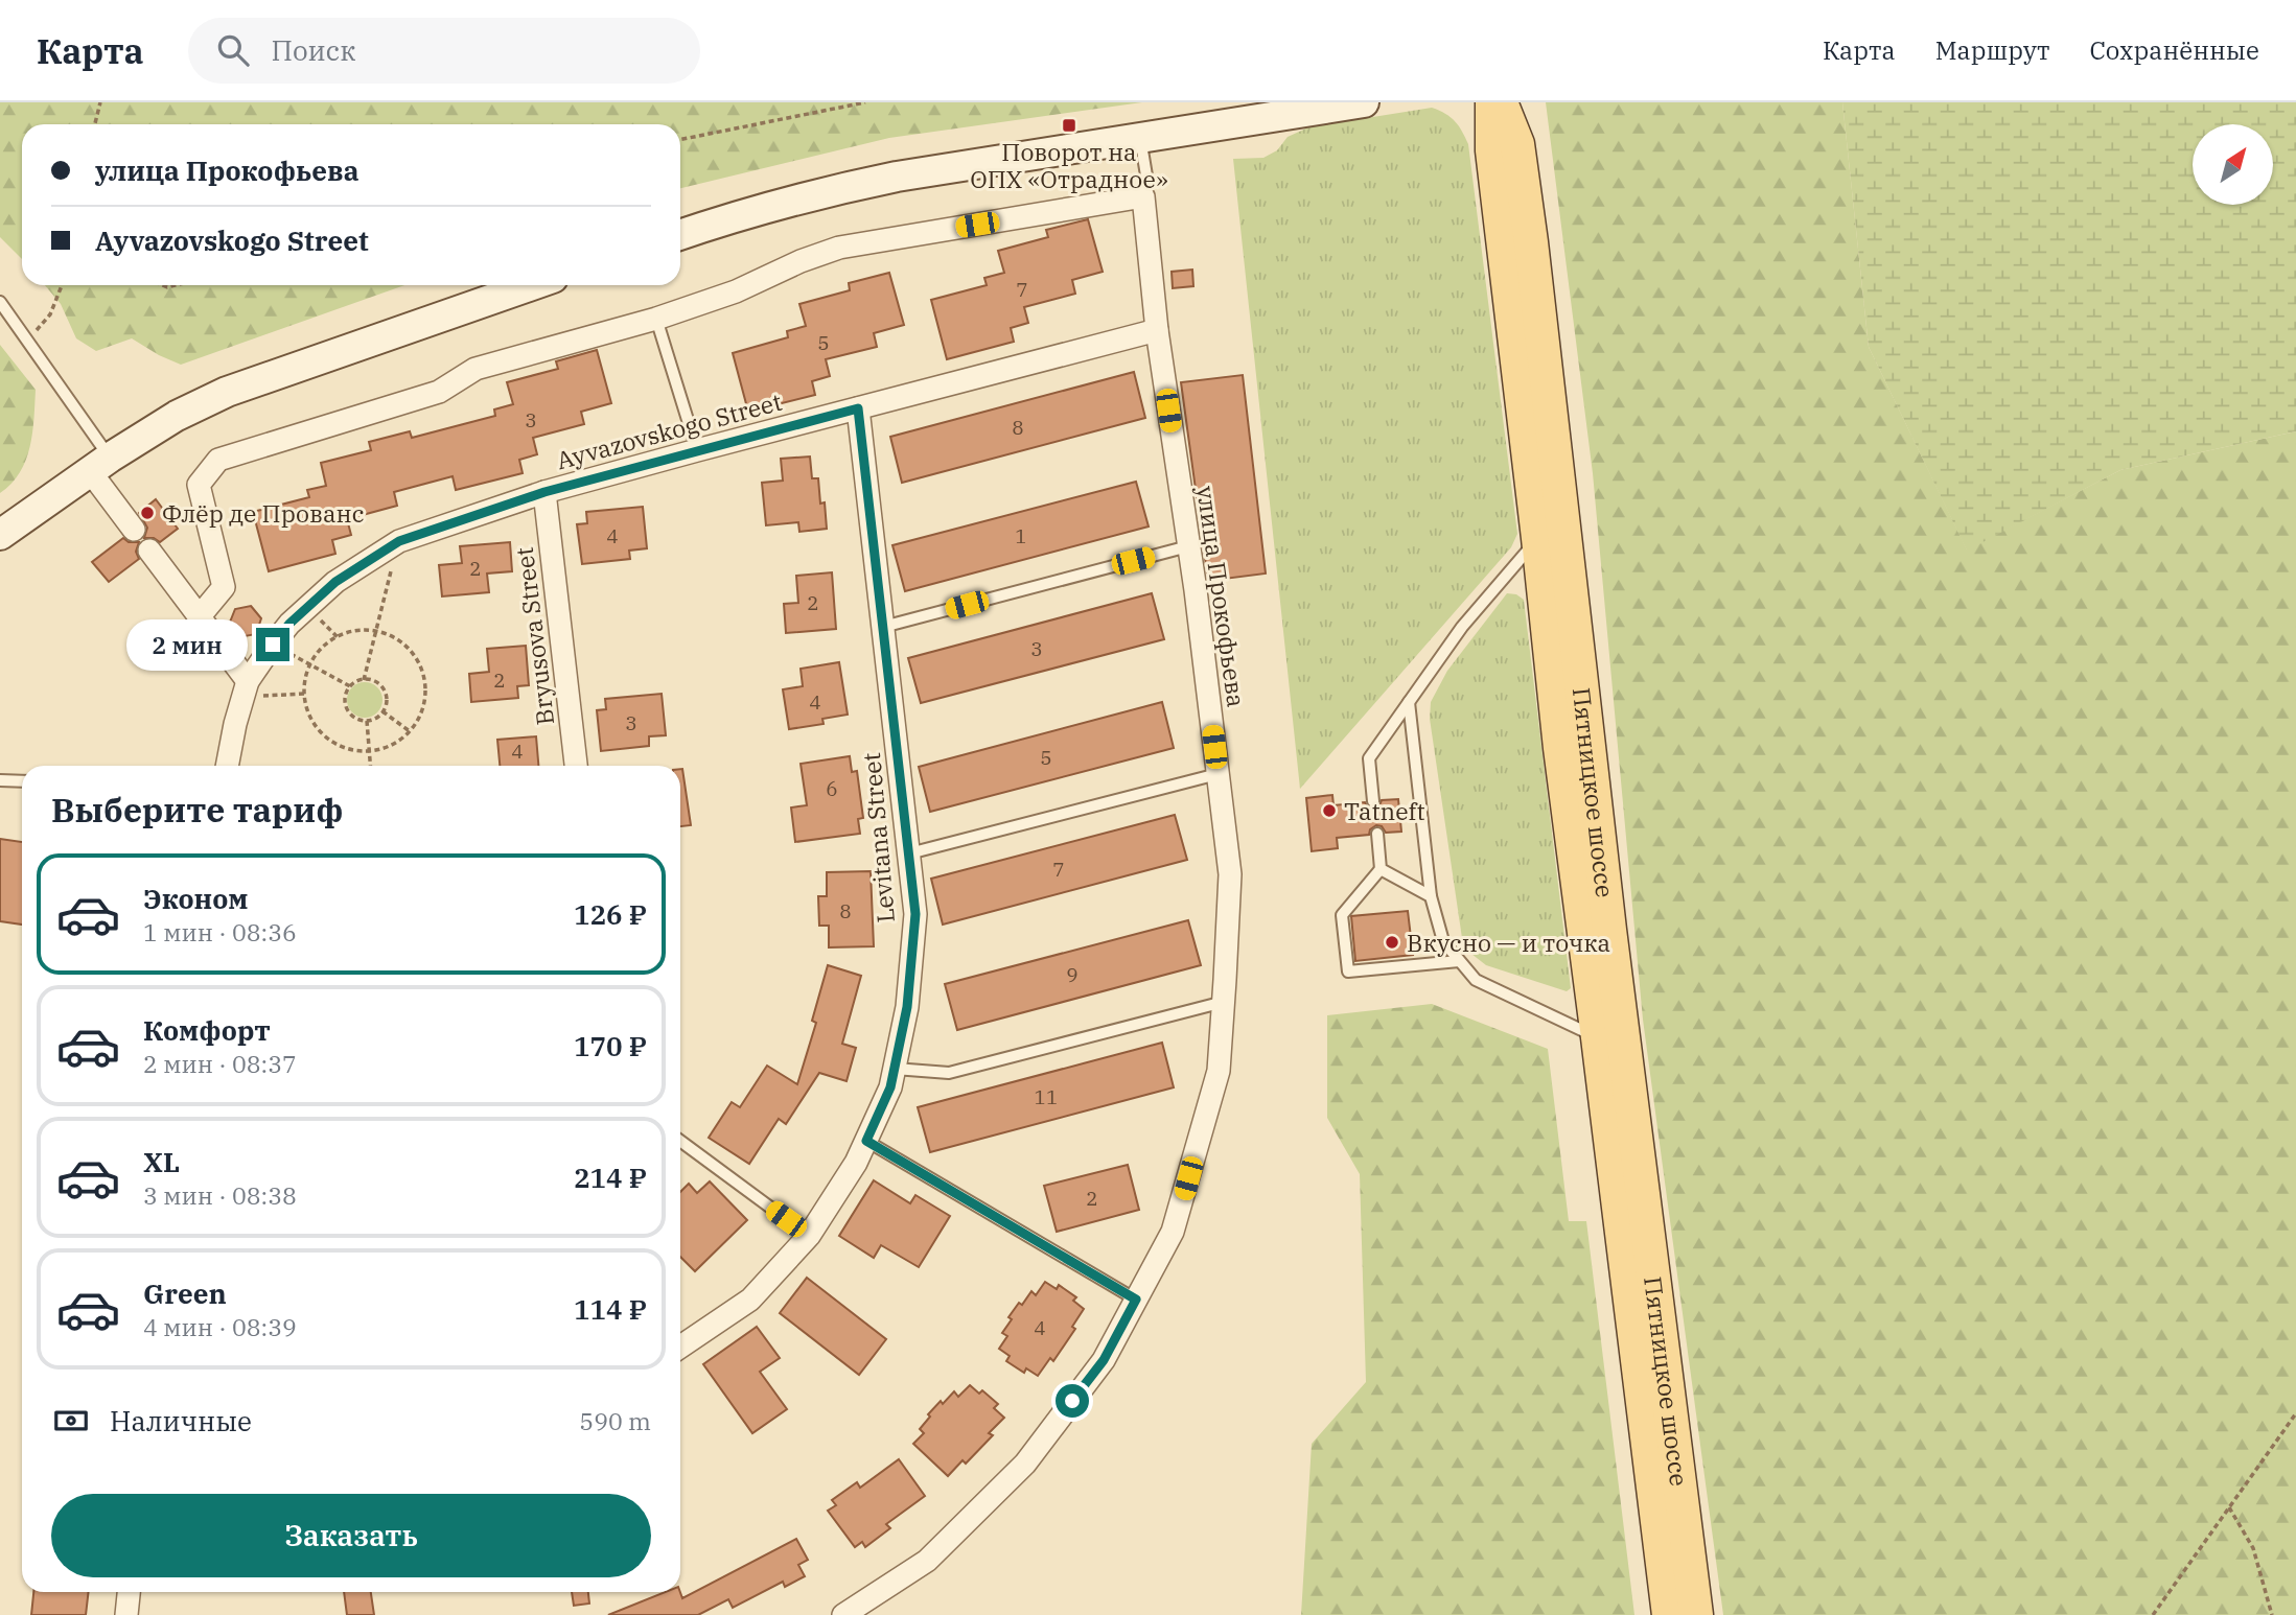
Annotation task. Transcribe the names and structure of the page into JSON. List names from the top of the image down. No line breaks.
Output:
{"streets":{"main road":["Пятницкое шоссе"],"street":["Ayvazovskogo Street","улица Прокофьева","Bryusova Street","Levitana Street"]},"crossings":[["Ayvazovskogo Street","улица Прокофьева"],["Ayvazovskogo Street","Bryusova Street"],["Ayvazovskogo Street","Levitana Street"]],"places":{"transit":["Поворот на ОПХ «Отрадное»"],"other":["Флёр де Прованс","Tatneft","Вкусно — и точка"]},"house_numbers":["7","5","3","8","4","1","2","2","3","2","4","3","4","5","6","7","8","9","11","2","4"],"north":"top right","page":{"header":"Карта","search":"Поиск","nav":["Карта","Маршрут","Сохранённые"],"banner":["улица Прокофьева","Ayvazovskogo Street"],"bubble":"2 мин","heading":"Выберите тариф","list":[{"name":"Эконом","note":"1 мин · 08:36","value":"126 ₽"},{"name":"Комфорт","note":"2 мин · 08:37","value":"170 ₽"},{"name":"XL","note":"3 мин · 08:38","value":"214 ₽"},{"name":"Green","note":"4 мин · 08:39","value":"114 ₽"}],"pay":["Наличные","590 m"],"buttons":"Заказать"}}
